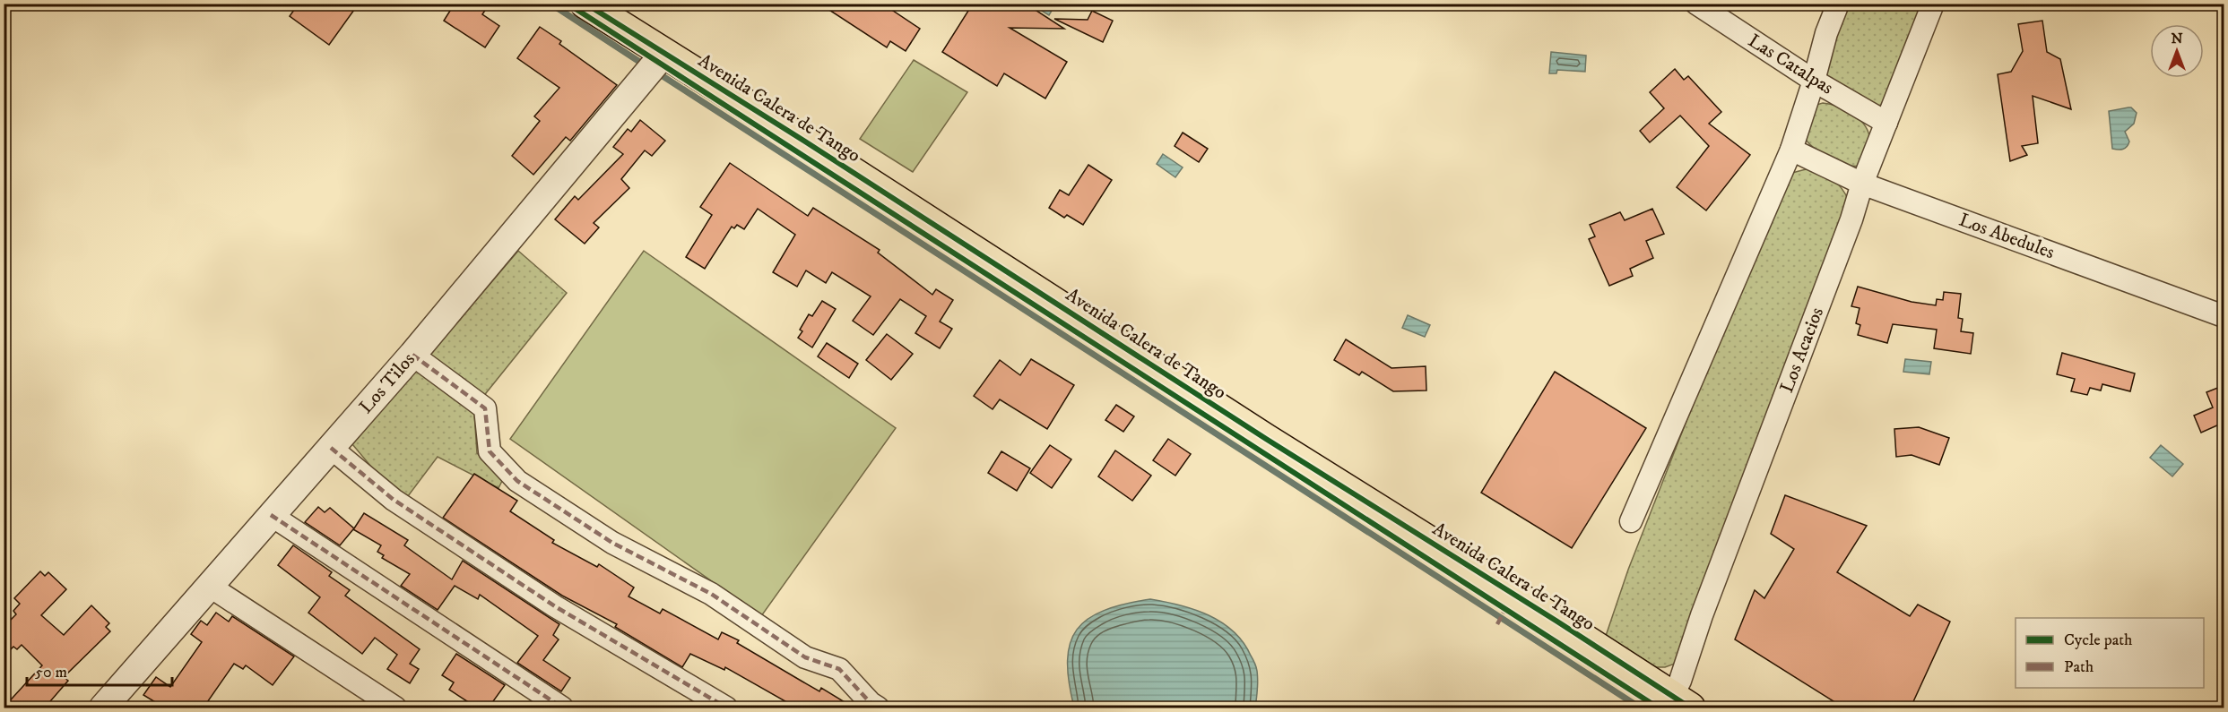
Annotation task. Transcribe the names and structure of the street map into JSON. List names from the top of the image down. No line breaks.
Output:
{"streets":{"main road":["Avenida Calera de Tango"],"street":["Las Catalpas","Los Abedules","Los Acacios","Los Tilos"]},"crossings":[["Las Catalpas","Los Acacios"],["Avenida Calera de Tango","Los Acacios"],["Avenida Calera de Tango","Los Tilos"],["Los Abedules","Los Acacios"]],"legend":["Cycle path","Path"],"scale_bar":"50 m","north":"top"}
